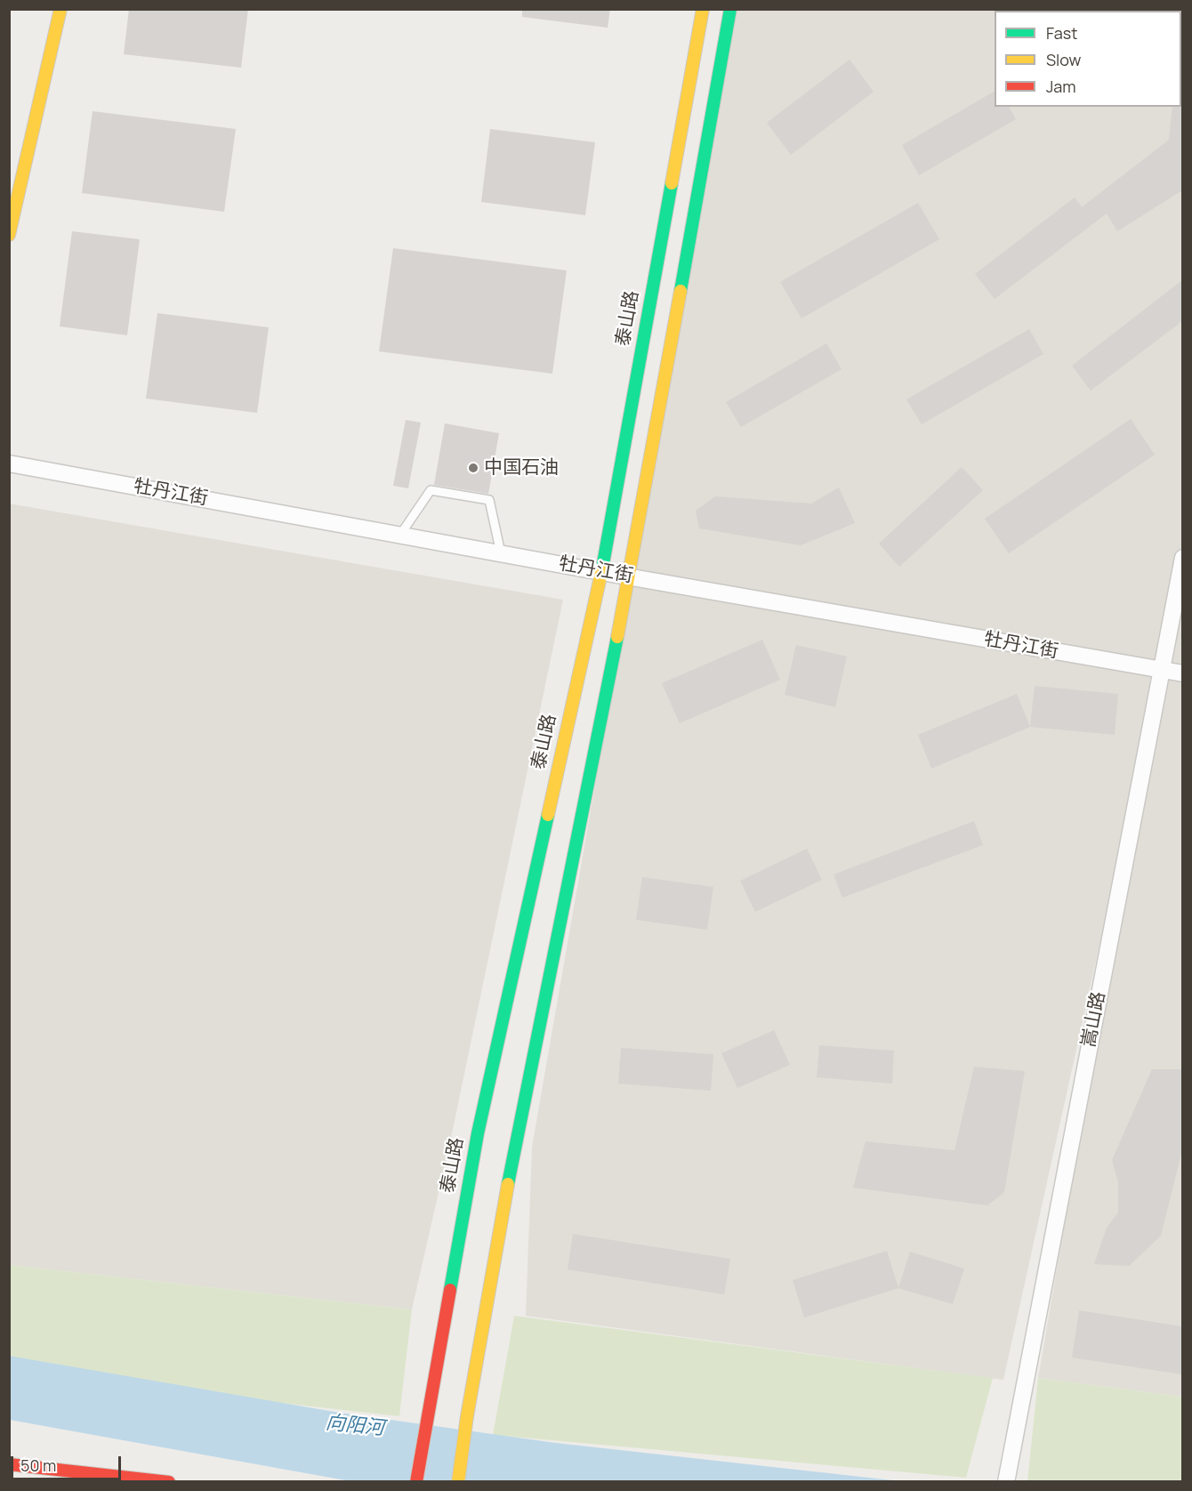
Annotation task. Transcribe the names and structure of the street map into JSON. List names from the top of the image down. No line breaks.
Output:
{"streets":{"street":["泰山路","牡丹江街","嵩山路"]},"crossings":[["泰山路","牡丹江街"],["牡丹江街","嵩山路"]],"water":["向阳河"],"places":["中国石油"],"legend":["Fast","Slow","Jam"],"scale_bar":"50 m"}
